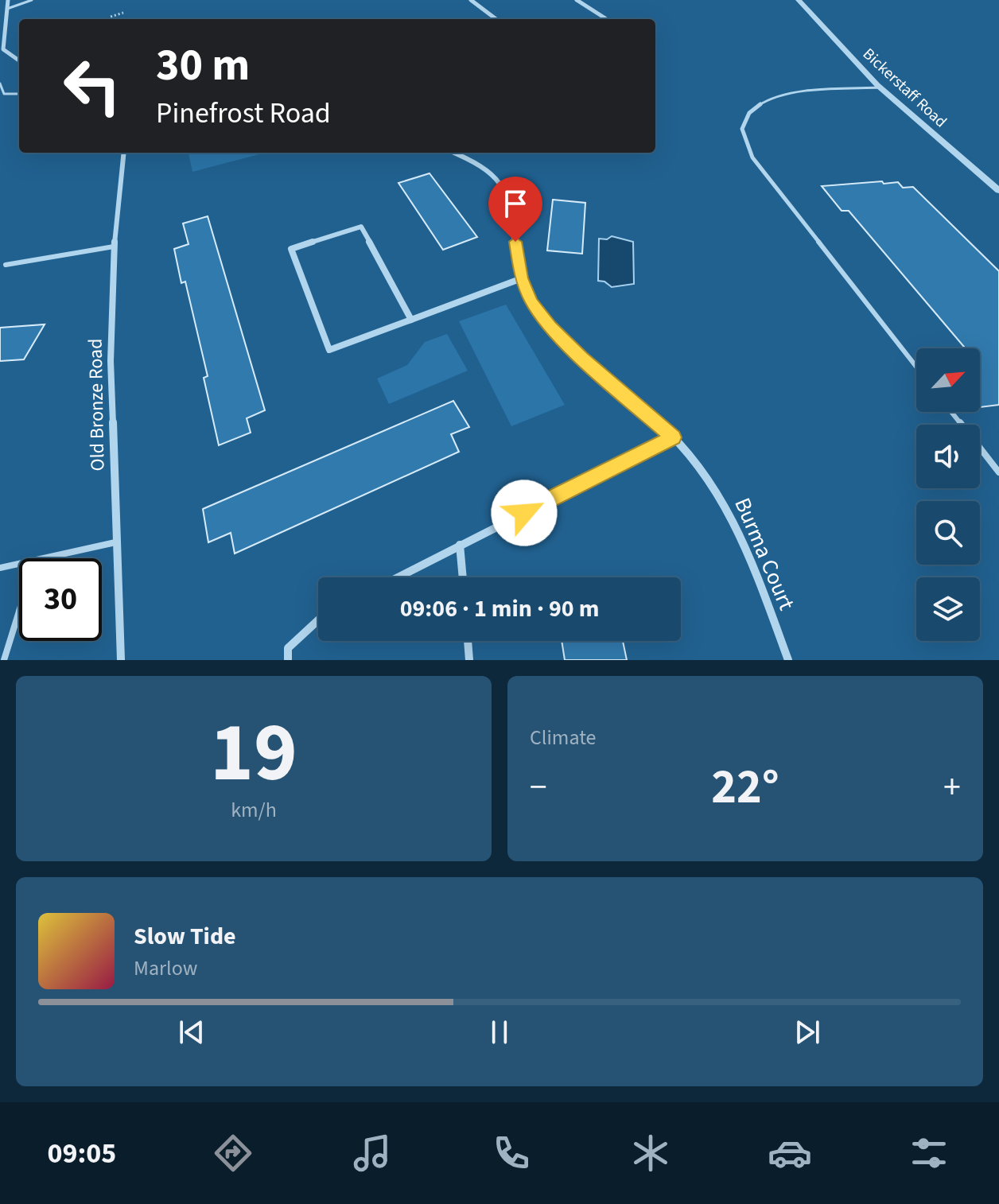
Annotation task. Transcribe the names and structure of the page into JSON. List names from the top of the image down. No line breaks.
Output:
{"streets":{"street":["Bickerstaff Road","Old Bronze Road","Burma Court"]},"north":"top right","page":{"turn":["30 m","Pinefrost Road"],"limit":"30","trip":"09:06 · 1 min · 90 m","tile":[["19","km/h"],"Climate"],"heat":["−","22°","+"],"song":["Slow Tide","Marlow"],"tabs":"09:05"}}
